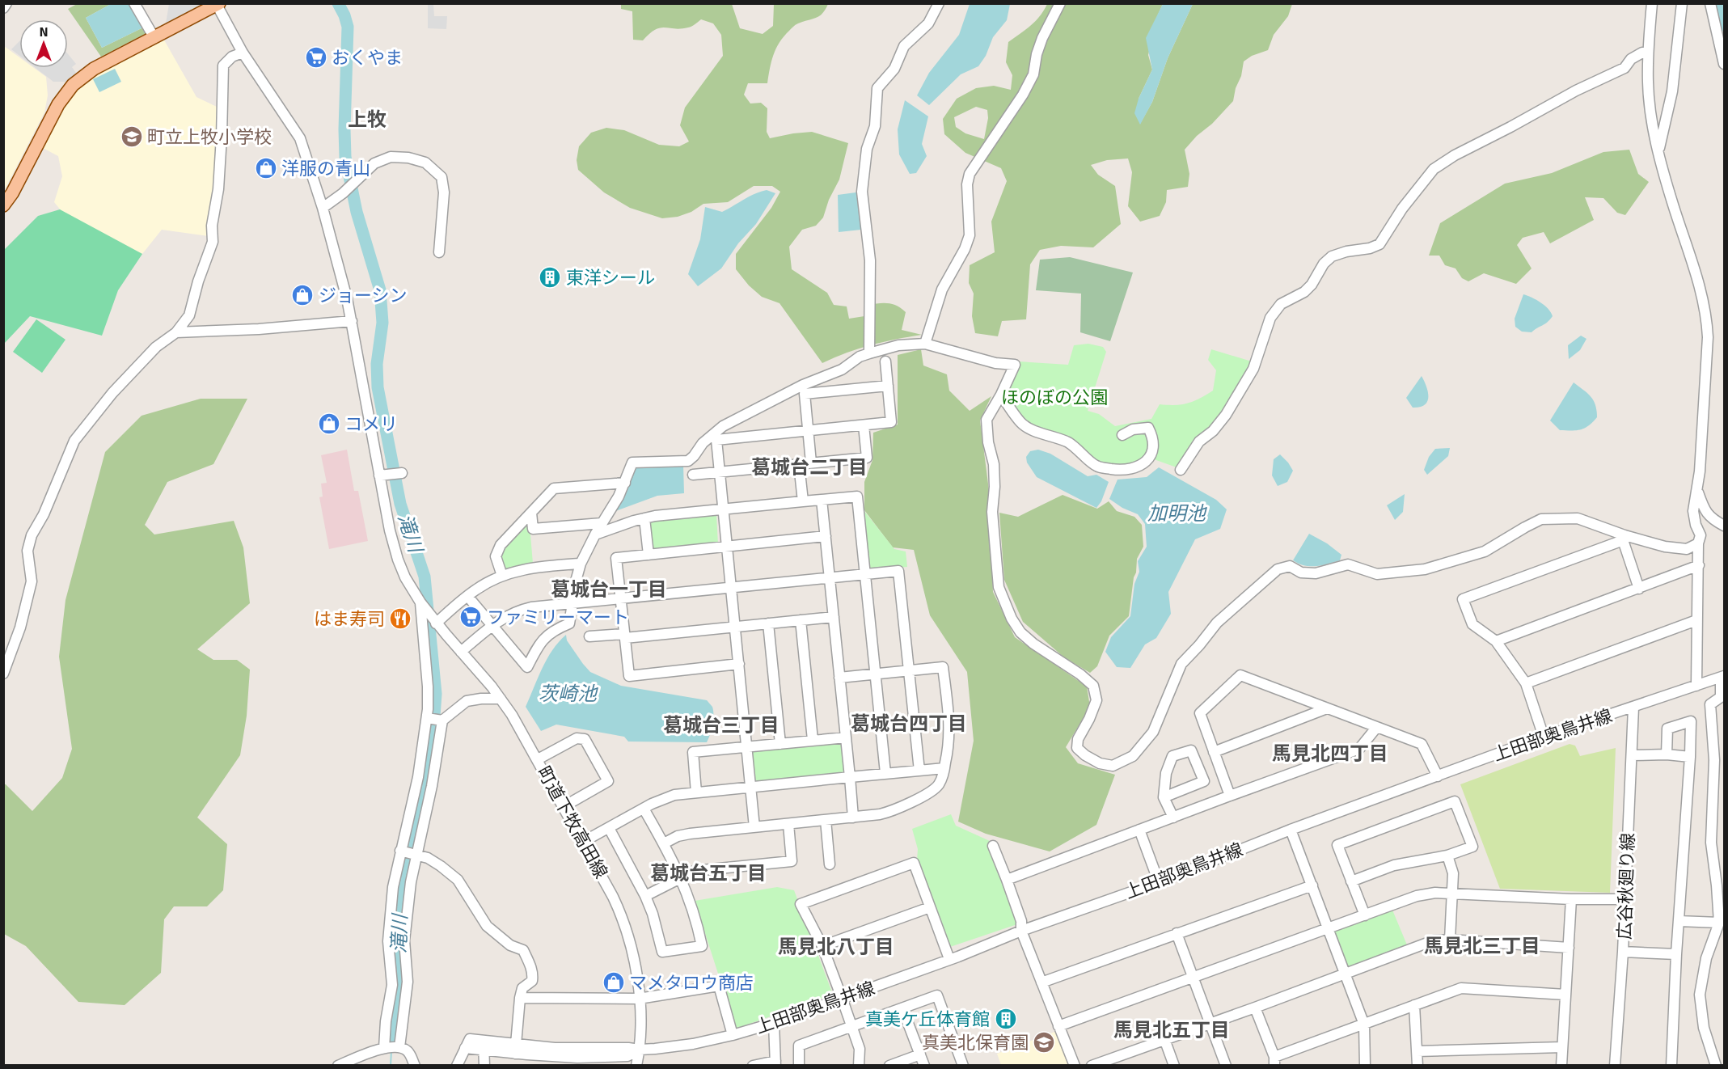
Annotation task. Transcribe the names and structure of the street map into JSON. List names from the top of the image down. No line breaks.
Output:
{"streets":{"street":["上田部奥鳥井線","町道下牧高田線","広谷秋廻り線"]},"crossings":[["上田部奥鳥井線","町道下牧高田線"],["上田部奥鳥井線","広谷秋廻り線"]],"districts":["上牧","葛城台二丁目","葛城台一丁目","葛城台四丁目","葛城台三丁目","馬見北四丁目","葛城台五丁目","馬見北三丁目","馬見北八丁目","馬見北五丁目"],"water":["加明池","滝川","茨崎池"],"parks":["ほのぼの公園"],"places":{"supermarket":["おくやま","ファミリーマート"],"school or university":["町立上牧小学校","真美北保育園"],"shop":["洋服の青山","ジョーシン","コメリ","マメタロウ商店"],"building":["東洋シール","真美ケ丘体育館"],"restaurant":["はま寿司"]},"north":"top"}
